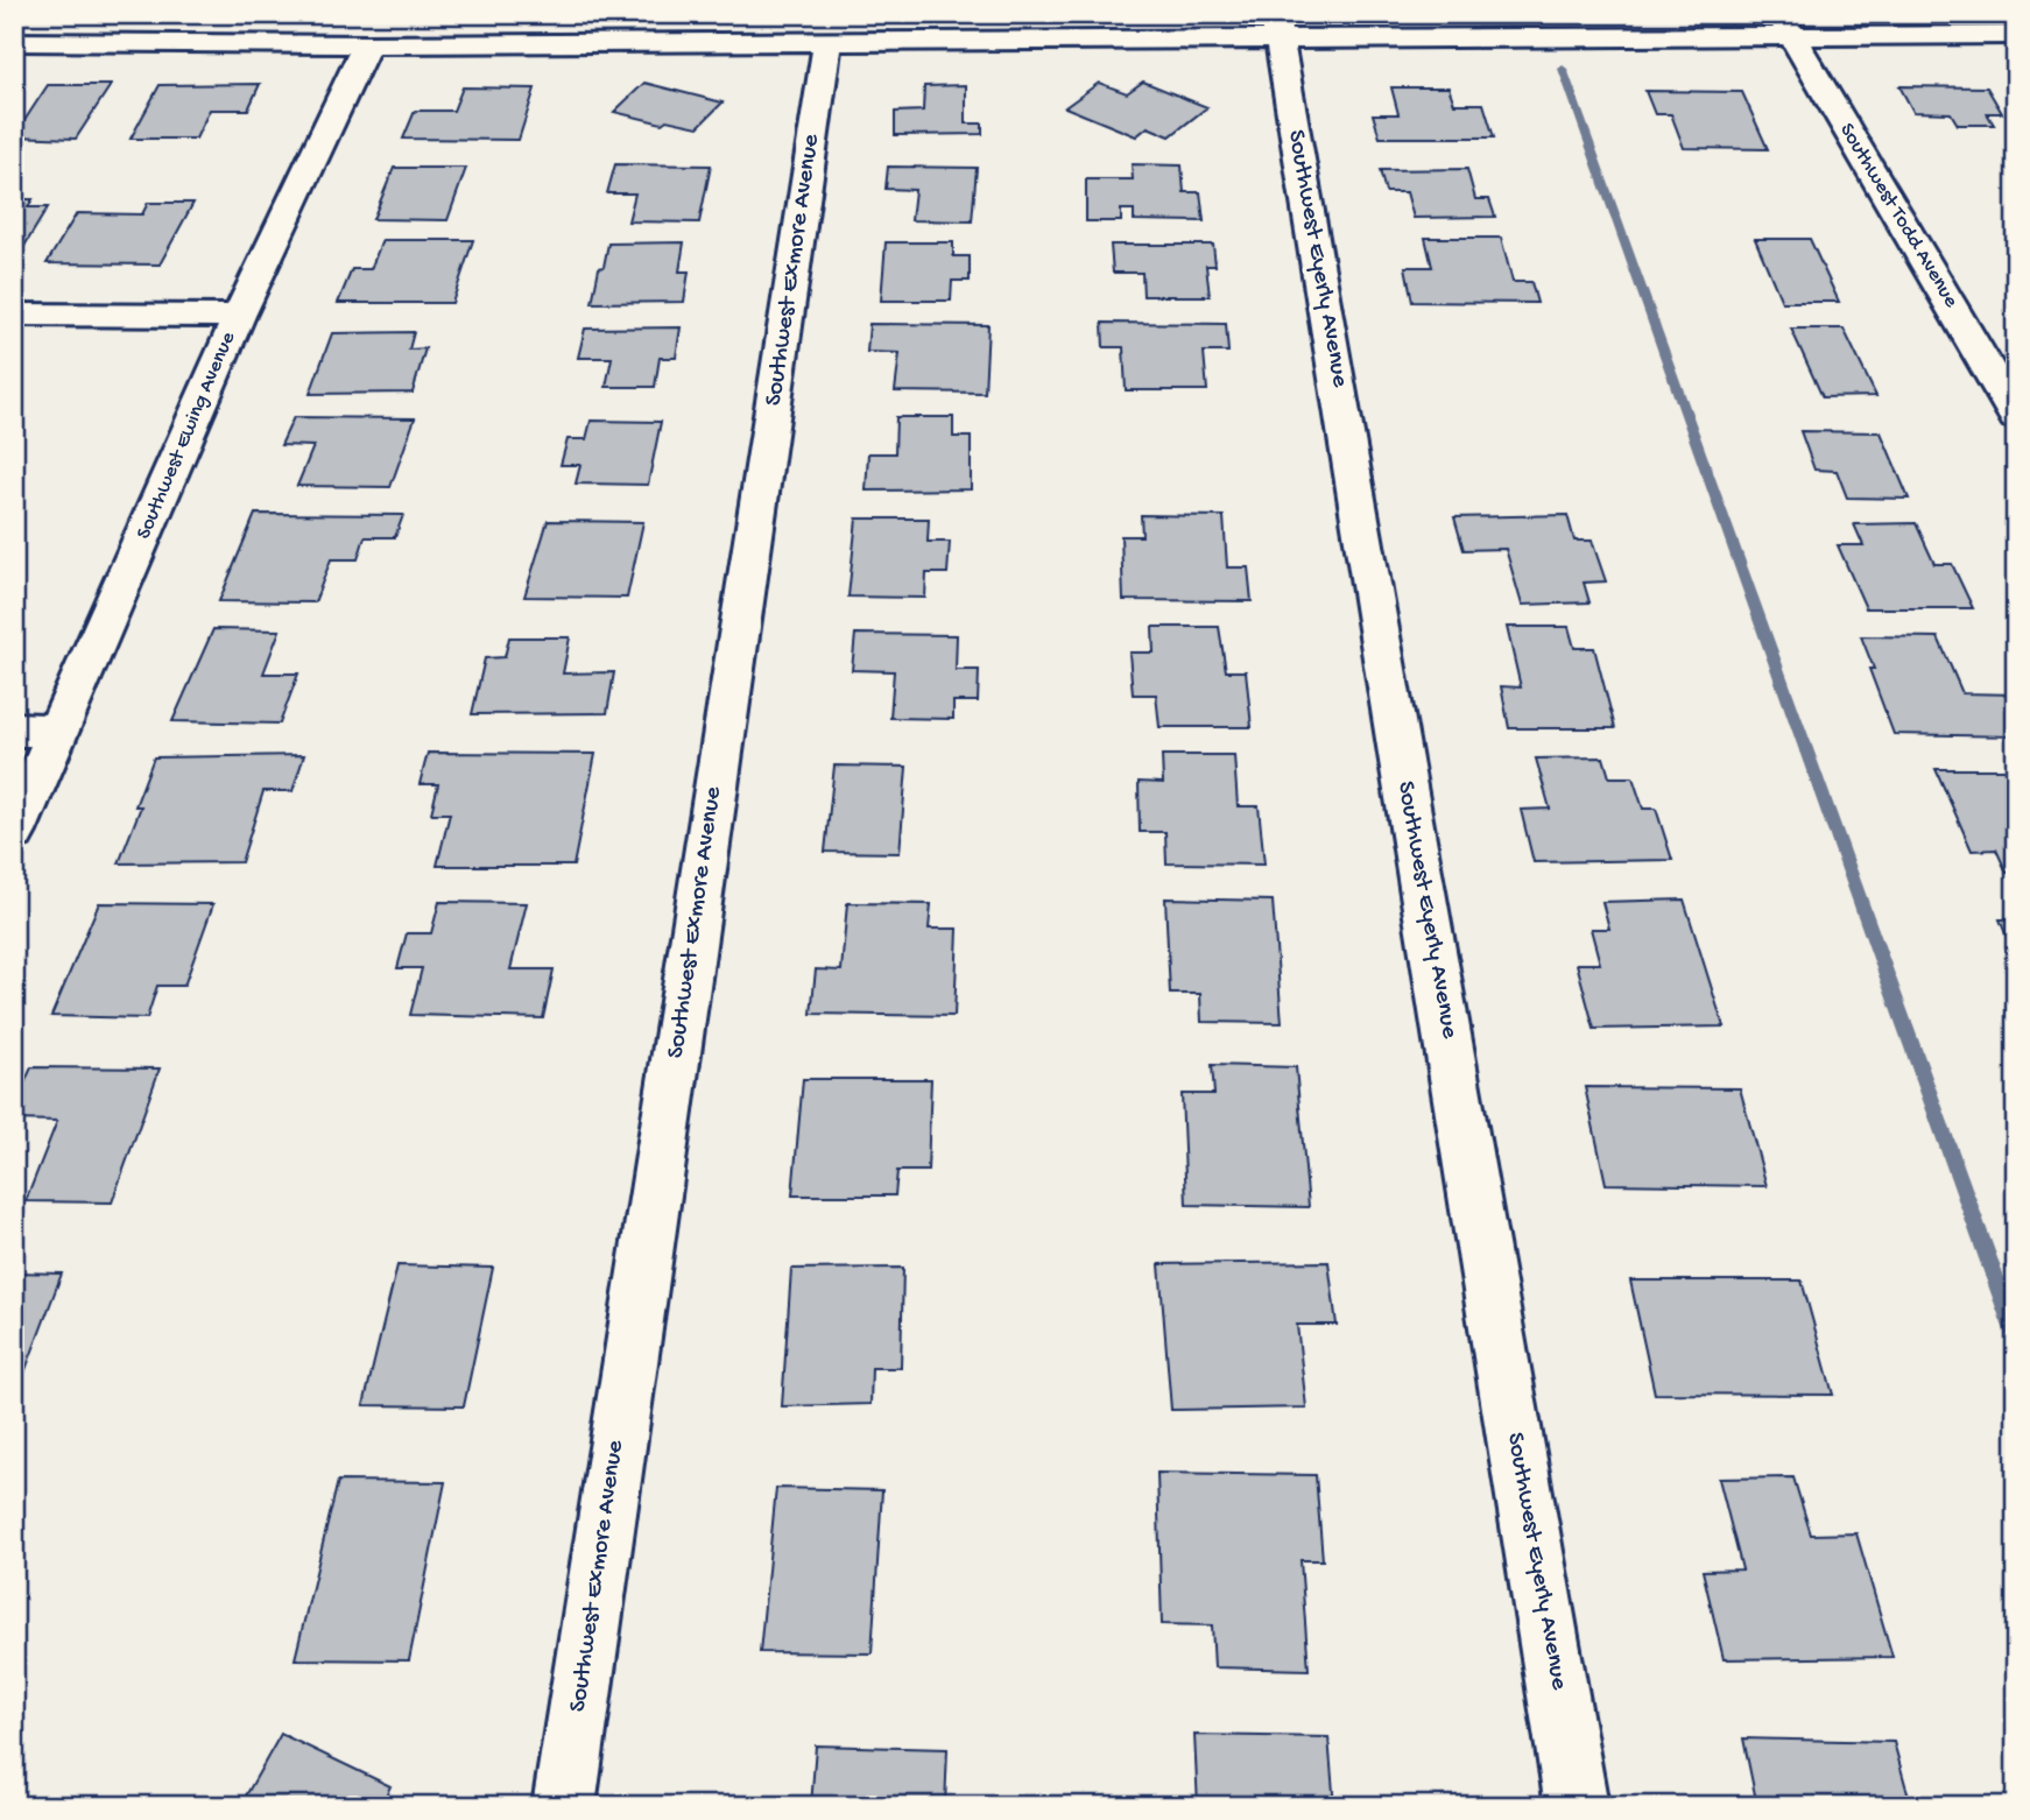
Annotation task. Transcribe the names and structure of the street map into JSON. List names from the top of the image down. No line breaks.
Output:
{"streets":{"street":["Southwest Todd Avenue","Southwest Eyerly Avenue","Southwest Exmore Avenue","Southwest Ewing Avenue"]}}
